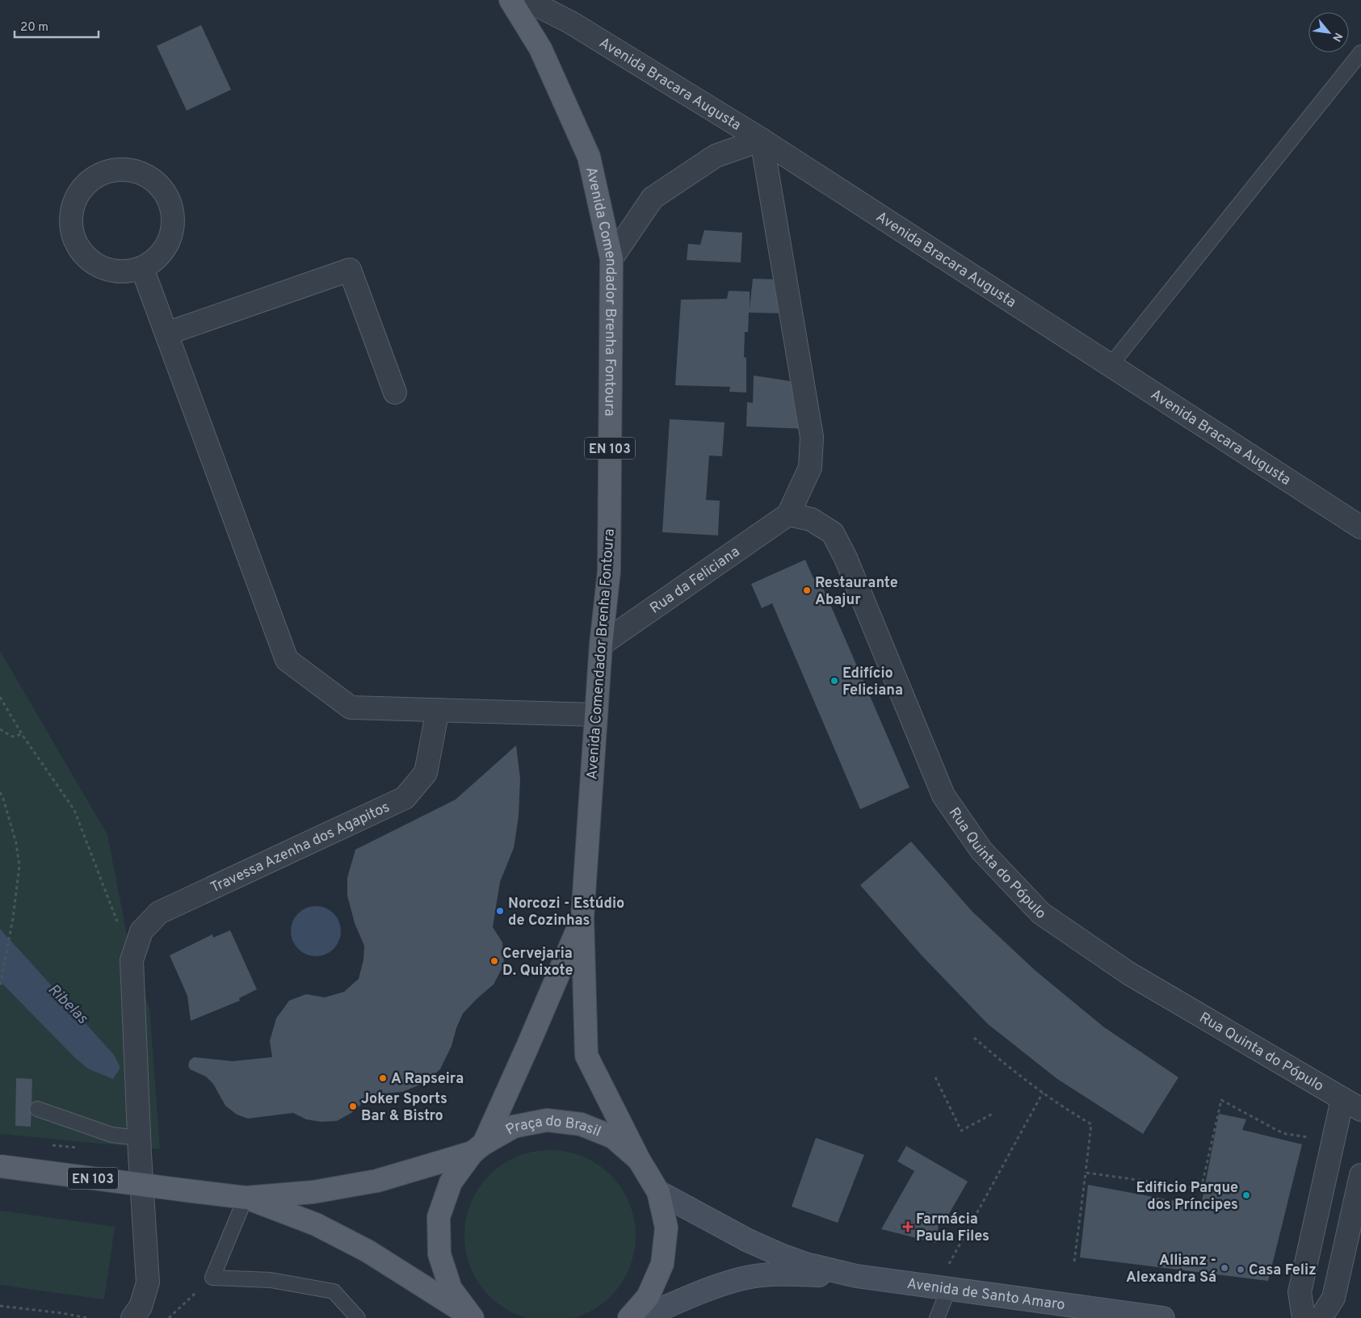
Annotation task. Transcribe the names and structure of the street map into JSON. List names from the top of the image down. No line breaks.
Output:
{"streets":{"main road":["Avenida Comendador Brenha Fontoura","EN 103","Praça do Brasil","Avenida de Santo Amaro"],"street":["Avenida Bracara Augusta","Rua da Feliciana","Travessa Azenha dos Agapitos","Rua Quinta do Pópulo"]},"crossings":[["Avenida Comendador Brenha Fontoura","Rua da Feliciana"],["Avenida Comendador Brenha Fontoura","Praça do Brasil"],["Rua da Feliciana","Rua Quinta do Pópulo"]],"water":["Ribelas"],"places":{"other":["Restaurante Abajur","Edifício Feliciana","Norcozi - Estúdio de Cozinhas","Cervejaria D. Quixote","A Rapseira","Joker Sports Bar & Bistro","Edificio Parque dos Príncipes","Allianz - Alexandra Sá","Casa Feliz"],"health":["Farmácia Paula Files"]},"scale_bar":"20 m","north":"bottom right"}
